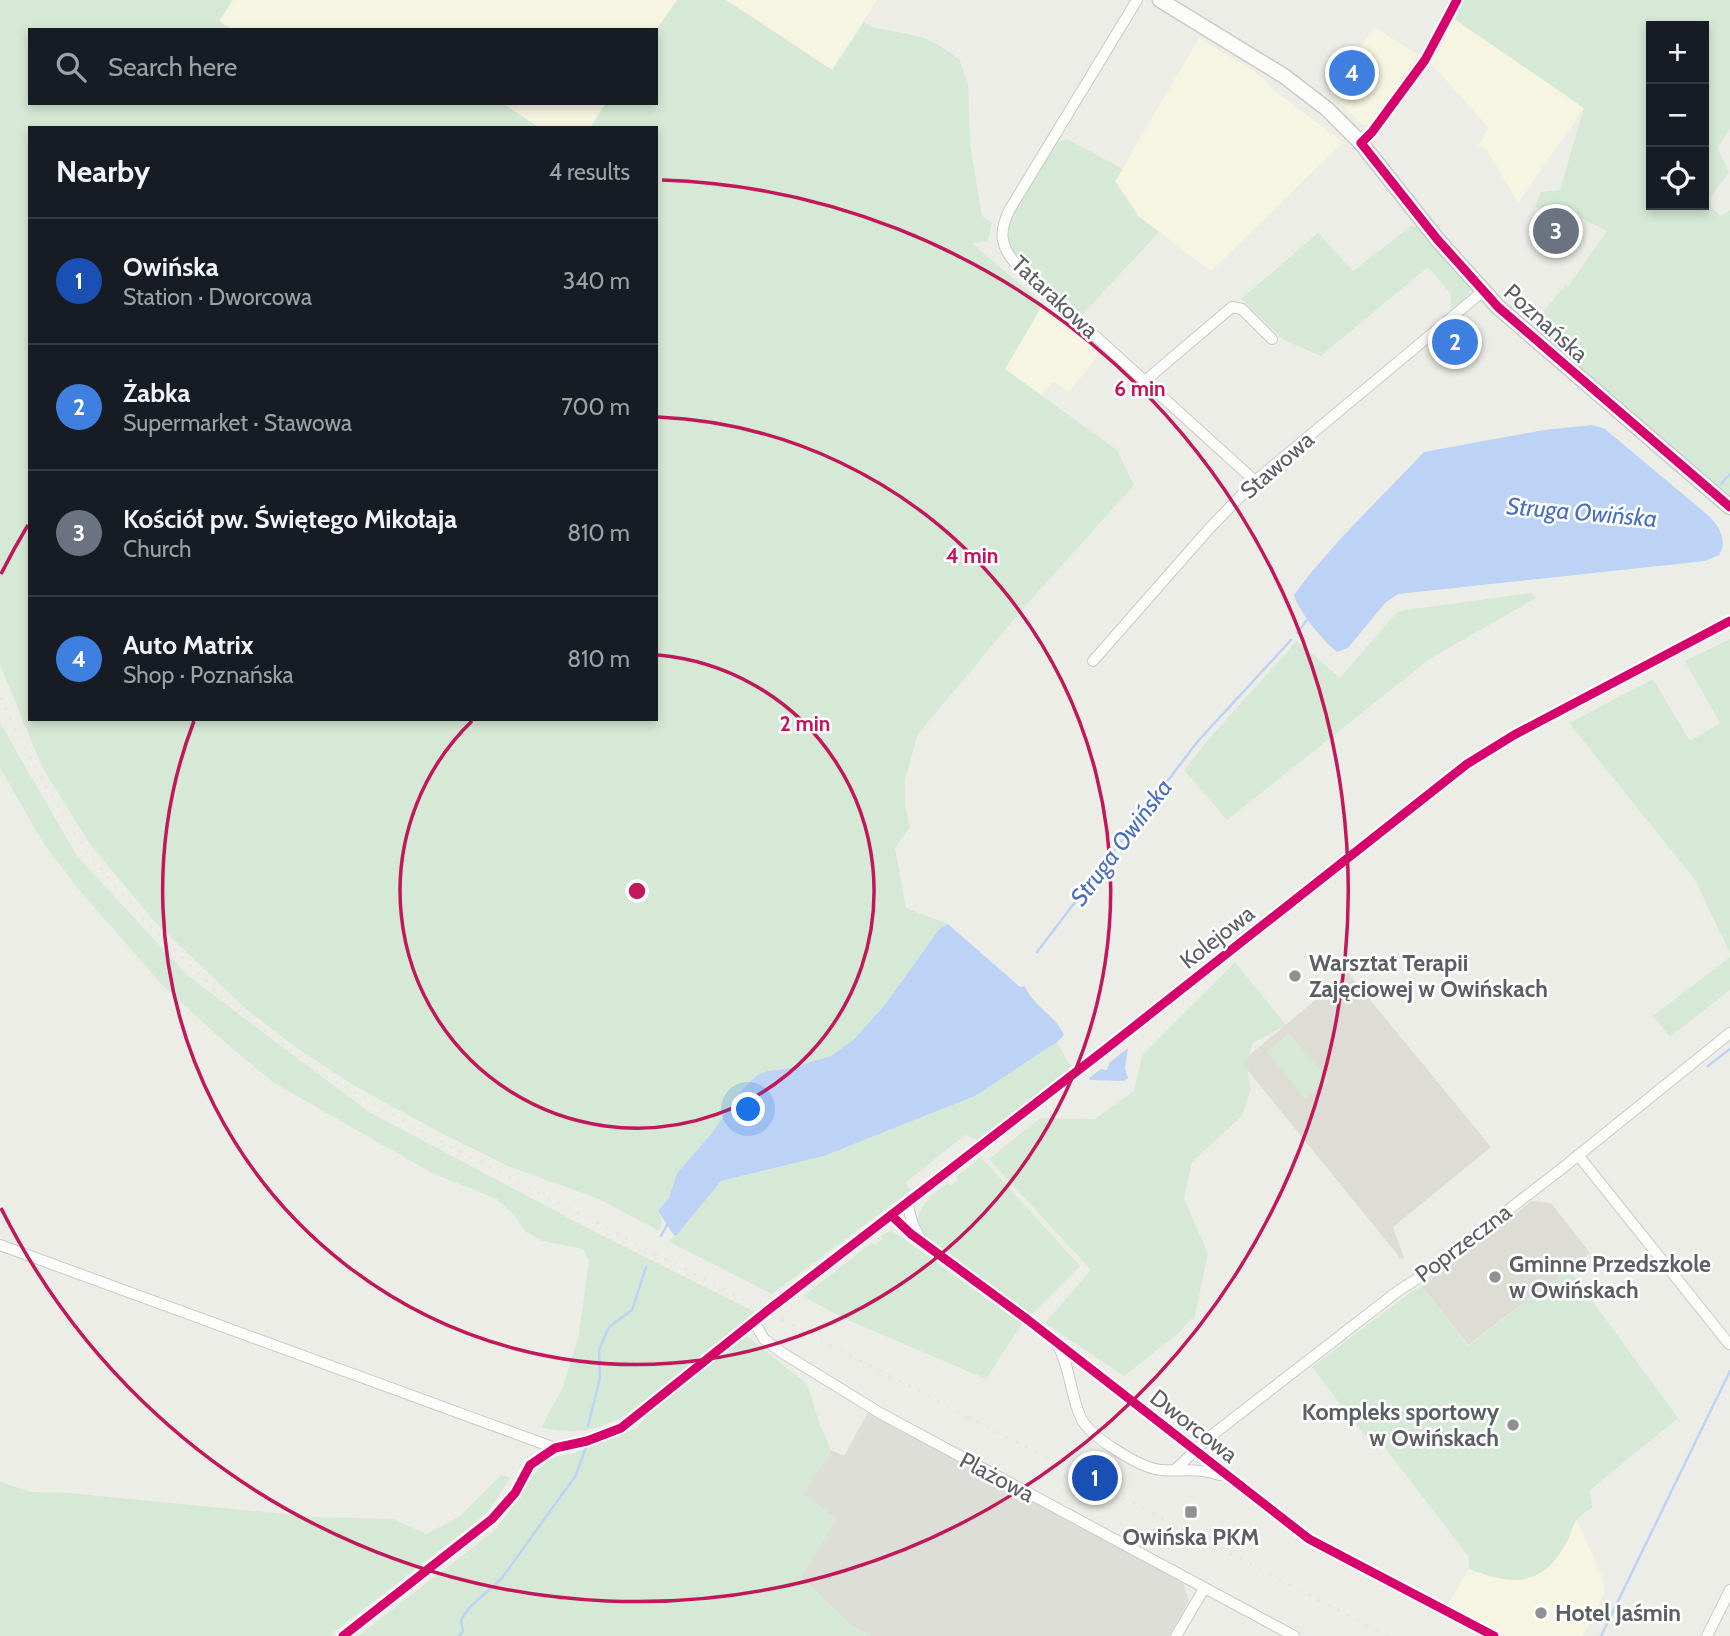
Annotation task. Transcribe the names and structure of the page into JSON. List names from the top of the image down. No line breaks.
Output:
{"streets":{"main road":["Poznańska"],"street":["Tatarakowa","Stawowa","Kolejowa","Poprzeczna","Dworcowa","Plażowa"]},"crossings":[["Tatarakowa","Stawowa"],["Poznańska","Stawowa"],["Kolejowa","Dworcowa"],["Kolejowa","Plażowa"],["Poprzeczna","Dworcowa"]],"water":["Struga Owińska"],"places":{"other":["Warsztat Terapii Zajęciowej w Owińskach","Gminne Przedszkole w Owińskach","Kompleks sportowy w Owińskach","Hotel Jaśmin"],"transit":["Owińska PKM"]},"page":{"map_buttons":["+","−"],"search":"Search here","pins":["4","3","2","1"],"heading":["Nearby","4 results"],"list":[{"mark":"1","name":"Owińska","note":"Station · Dworcowa","value":"340 m"},{"mark":"2","name":"Żabka","note":"Supermarket · Stawowa","value":"700 m"},{"mark":"3","name":"Kościół pw. Świętego Mikołaja","note":"Church","value":"810 m"},{"mark":"4","name":"Auto Matrix","note":"Shop · Poznańska","value":"810 m"}]},"rings":["6 min","4 min","2 min"]}
